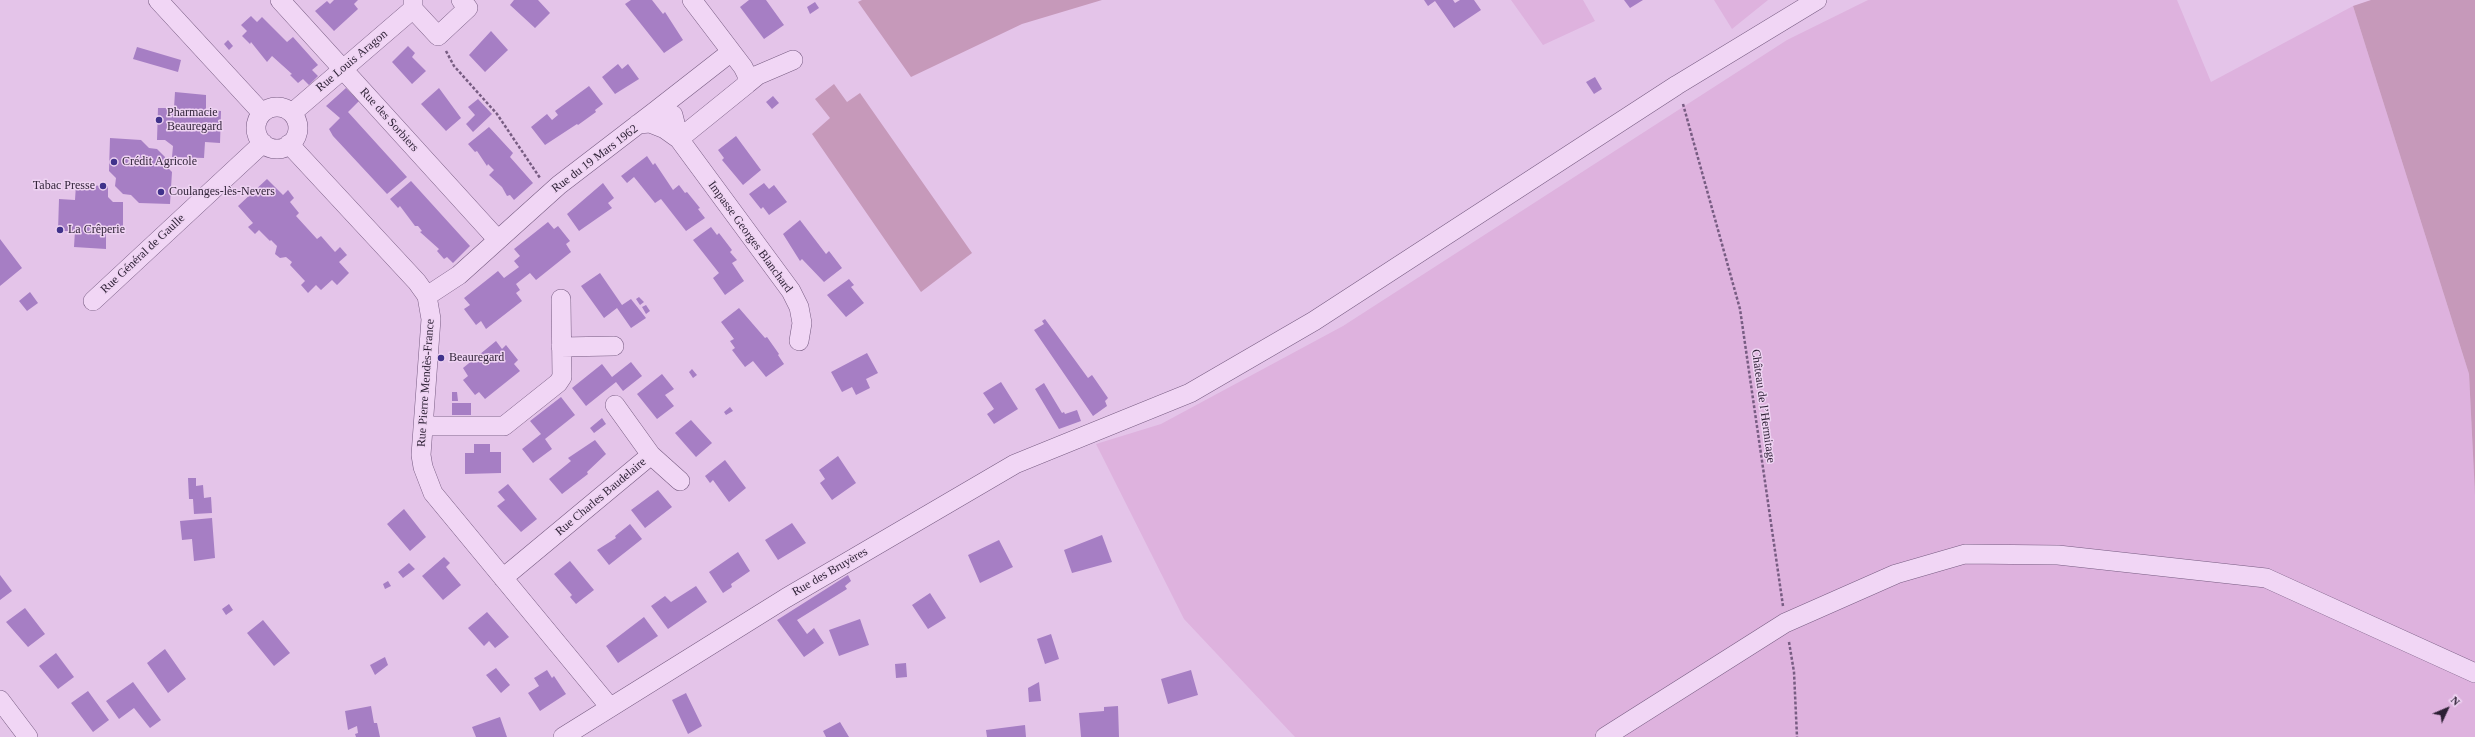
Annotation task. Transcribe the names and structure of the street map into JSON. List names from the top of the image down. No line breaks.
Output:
{"streets":{"street":["Rue Louis Aragon","Rue des Sorbiers","Rue du 19 Mars 1962","Impasse Georges Blanchard","Rue Général de Gaulle","Rue Pierre Mendès-France","Rue Charles Baudelaire","Rue des Bruyères"],"path":["Château de l’Hermitage"]},"crossings":[["Rue Louis Aragon","Rue des Sorbiers"],["Rue Louis Aragon","Rue Général de Gaulle"],["Rue Louis Aragon","Rue Pierre Mendès-France"],["Rue des Sorbiers","Rue du 19 Mars 1962"],["Rue du 19 Mars 1962","Impasse Georges Blanchard"],["Rue du 19 Mars 1962","Rue Pierre Mendès-France"],["Rue Général de Gaulle","Rue Pierre Mendès-France"],["Rue Pierre Mendès-France","Rue Charles Baudelaire"],["Rue Pierre Mendès-France","Rue des Bruyères"],["Château de l’Hermitage","Rue des Bruyères"]],"places":["Pharmacie Beauregard","Crédit Agricole","Tabac Presse","Coulanges-lès-Nevers","La Crêperie","Beauregard"],"north":"top right"}
